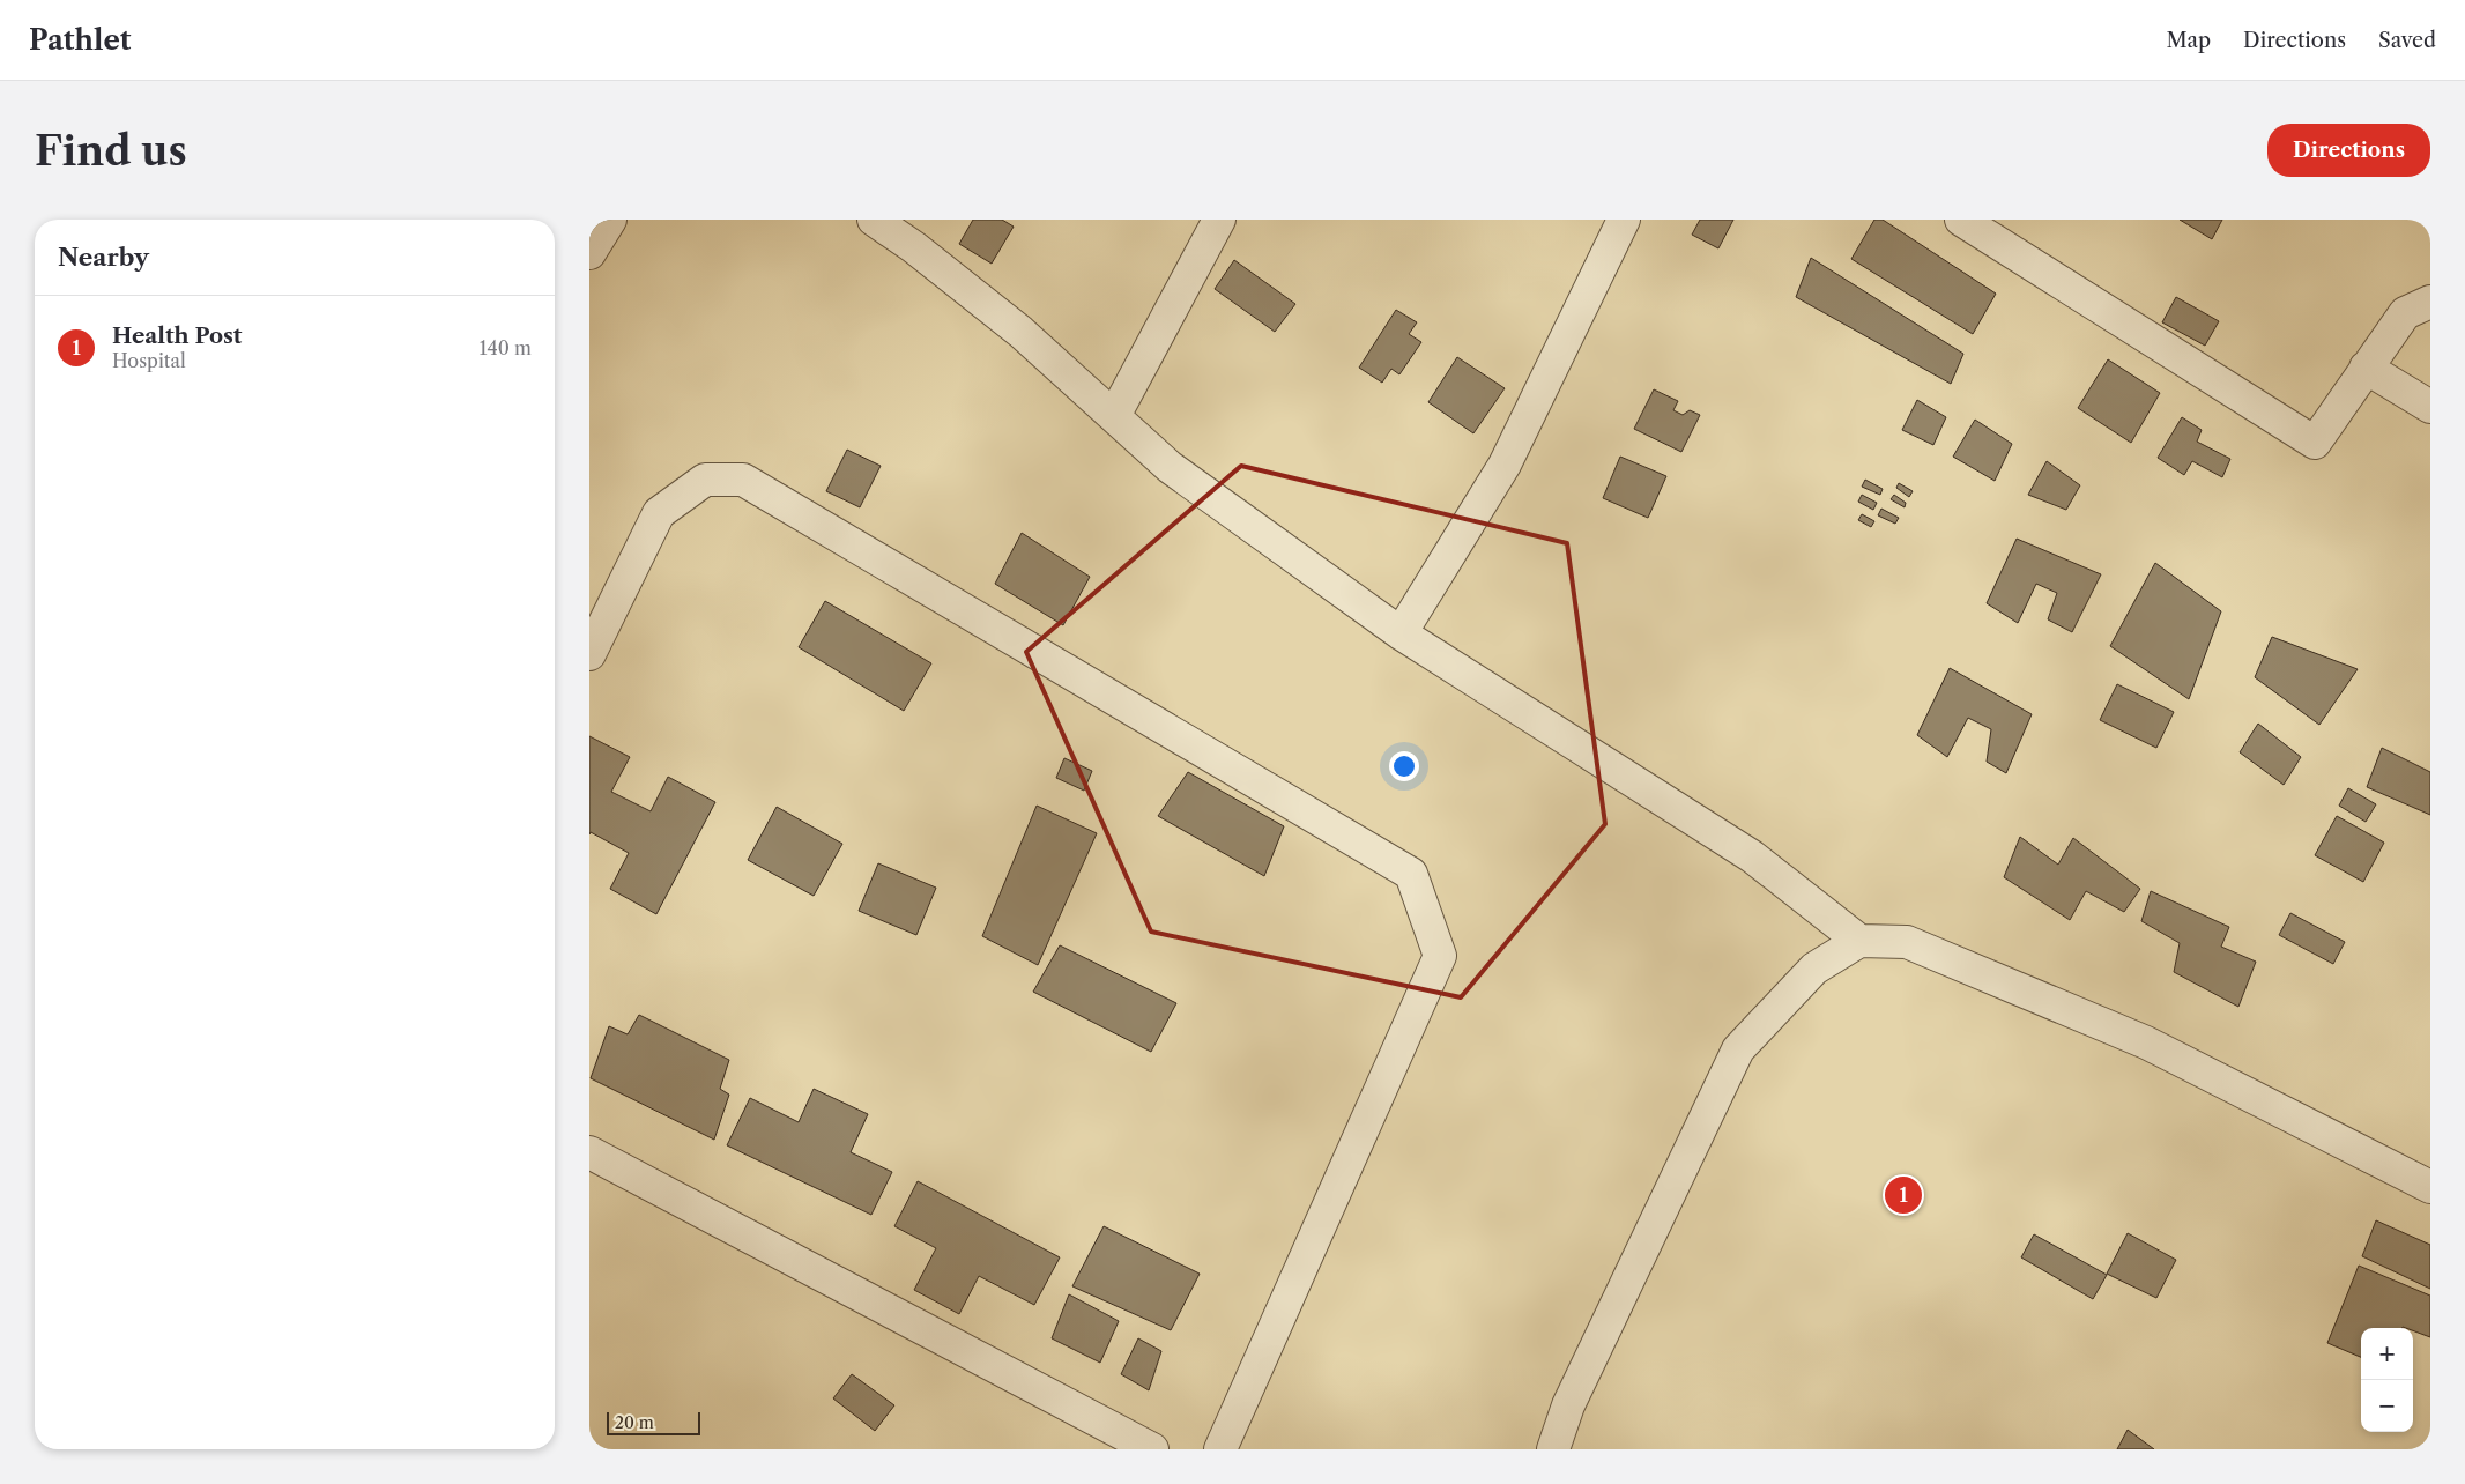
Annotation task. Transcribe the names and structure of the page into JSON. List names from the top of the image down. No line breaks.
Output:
{"scale_bar":"20 m","page":{"header":"Pathlet","nav":["Map","Directions","Saved"],"buttons":"Directions","title":"Find us","heading":"Nearby","list":[{"mark":"1","name":"Health Post","note":"Hospital","value":"140 m"}],"pins":"1","map_buttons":["+","−"],"scale":"20 m"}}
